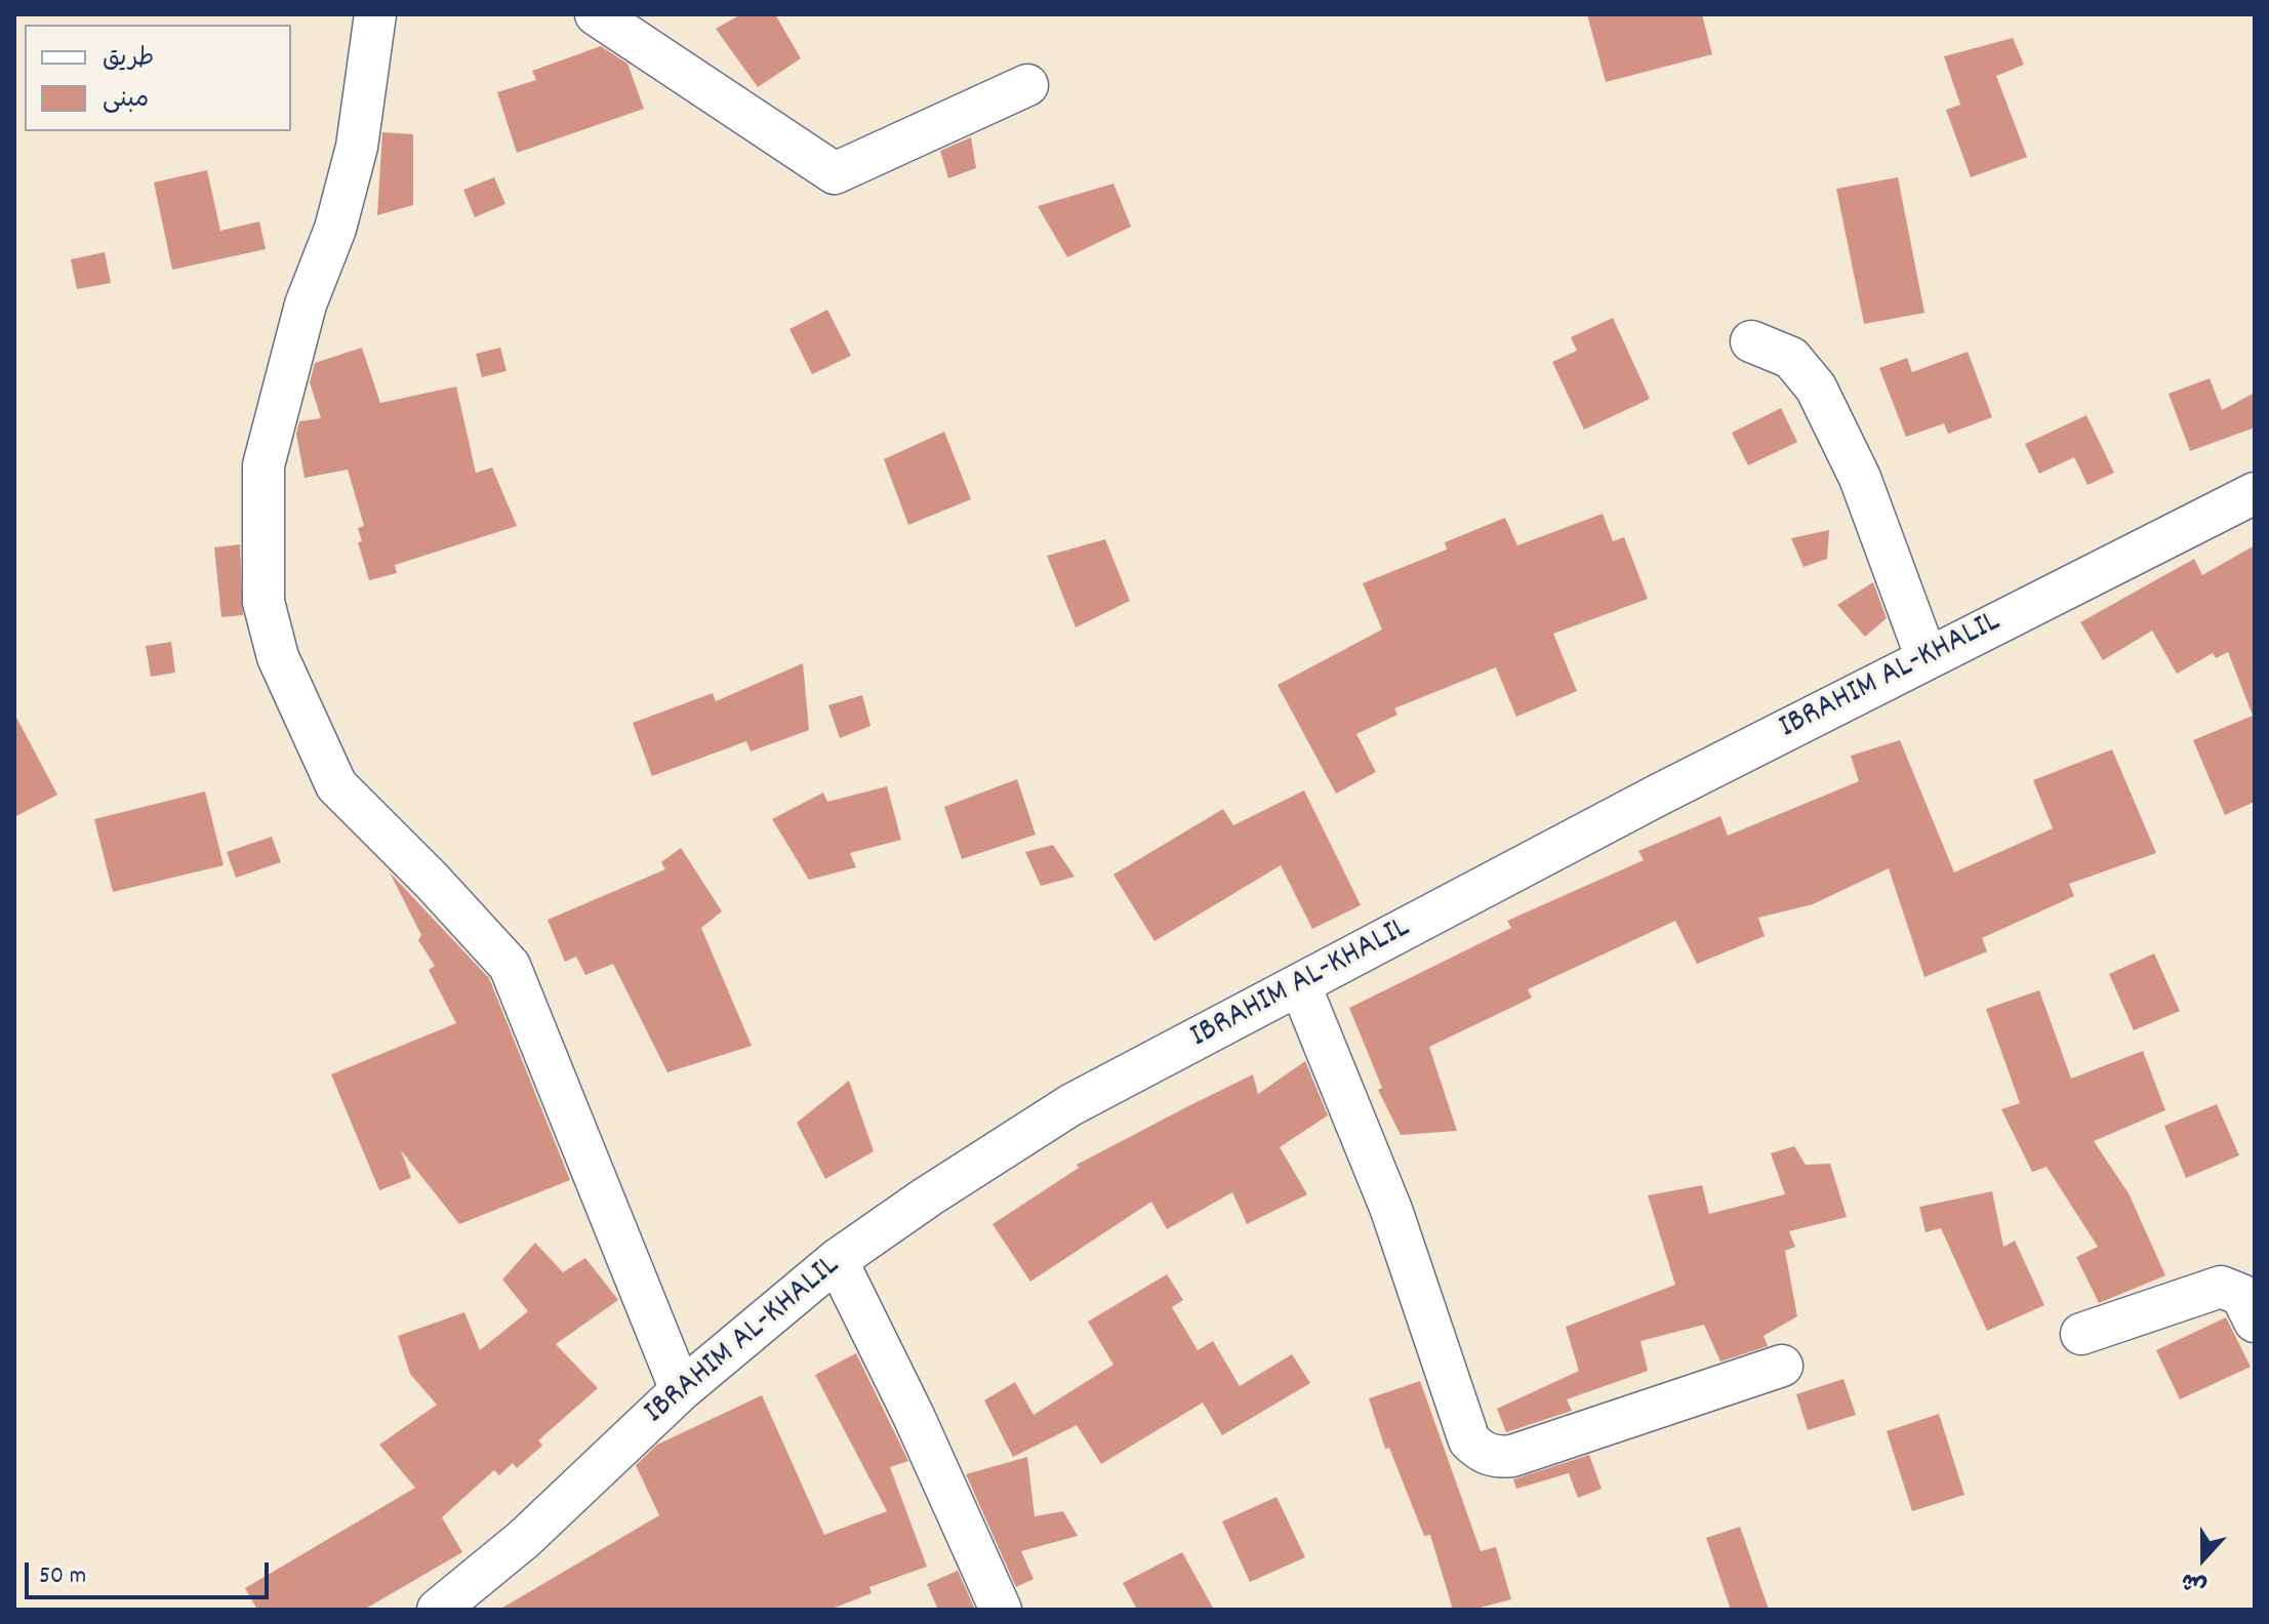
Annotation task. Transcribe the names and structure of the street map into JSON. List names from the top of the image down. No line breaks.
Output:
{"streets":{"street":["IBRAHIM AL-KHALIL"]},"legend":["طريق","مبنى"],"scale_bar":"50 m","north":"bottom"}
